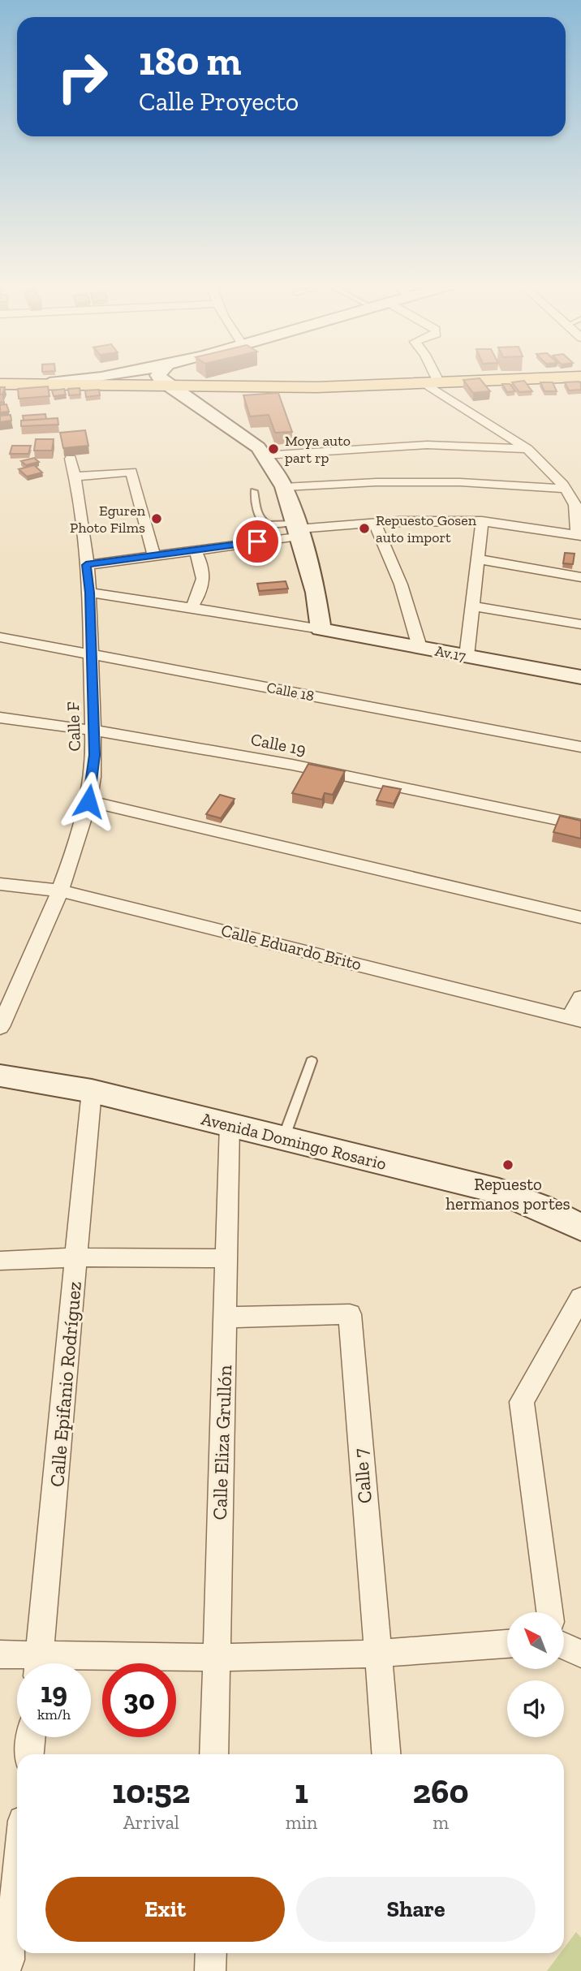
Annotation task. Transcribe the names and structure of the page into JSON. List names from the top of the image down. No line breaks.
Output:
{"streets":{"main road":["Av.17","Avenida Domingo Rosario"],"street":["Calle 18","Calle F","Calle 19","Calle Eduardo Brito","Calle Epifanio Rodríguez","Calle Eliza Grullón","Calle 7"]},"crossings":[["Calle 18","Calle F"],["Calle F","Calle 19"],["Calle F","Calle Eduardo Brito"],["Avenida Domingo Rosario","Calle Epifanio Rodríguez"],["Avenida Domingo Rosario","Calle Eliza Grullón"],["Calle Eliza Grullón","Calle 7"]],"places":["Moya auto part rp","Eguren Photo Films","Repuesto Gosen auto import","Repuesto hermanos portes"],"north":"top left","page":{"turn":["180 m","Calle Proyecto"],"speed":"19 km/h","limit":"30","eta":["10:52","Arrival","1","min","260","m"],"buttons":["Exit","Share"]}}
